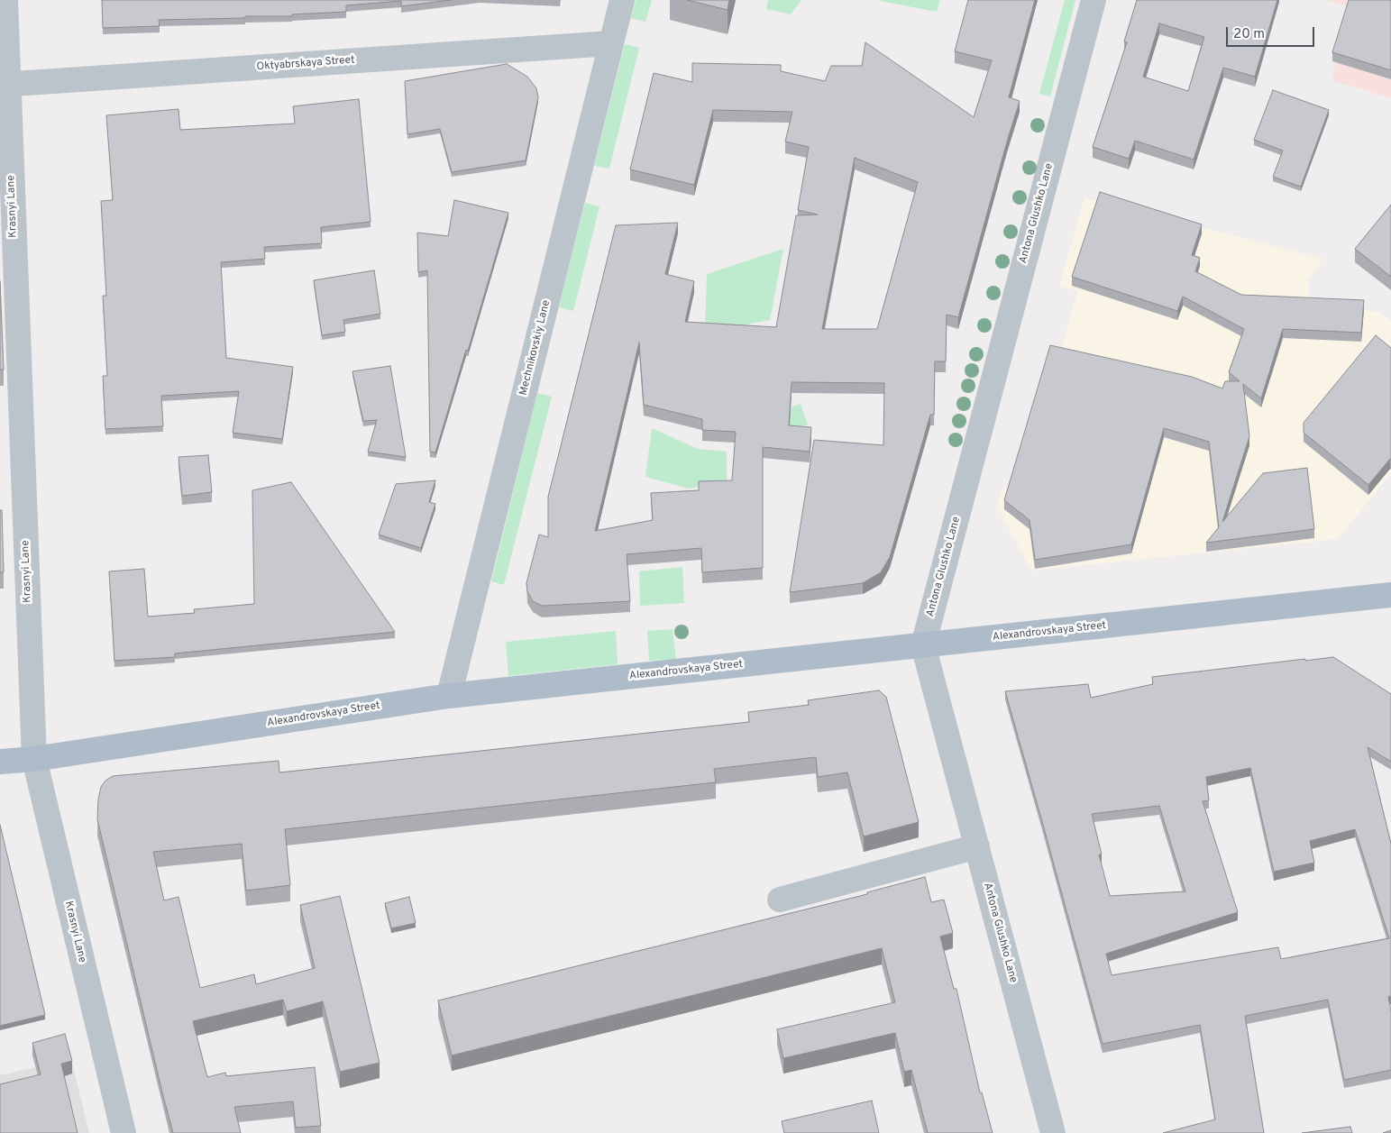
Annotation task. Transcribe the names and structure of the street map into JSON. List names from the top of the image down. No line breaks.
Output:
{"streets":{"main road":["Alexandrovskaya Street"],"street":["Oktyabrskaya Street","Krasnyi Lane","Antona Glushko Lane","Mechnikovskiy Lane"]},"crossings":[["Oktyabrskaya Street","Krasnyi Lane"],["Oktyabrskaya Street","Mechnikovskiy Lane"],["Krasnyi Lane","Alexandrovskaya Street"],["Antona Glushko Lane","Alexandrovskaya Street"],["Mechnikovskiy Lane","Alexandrovskaya Street"]],"scale_bar":"20 m"}
